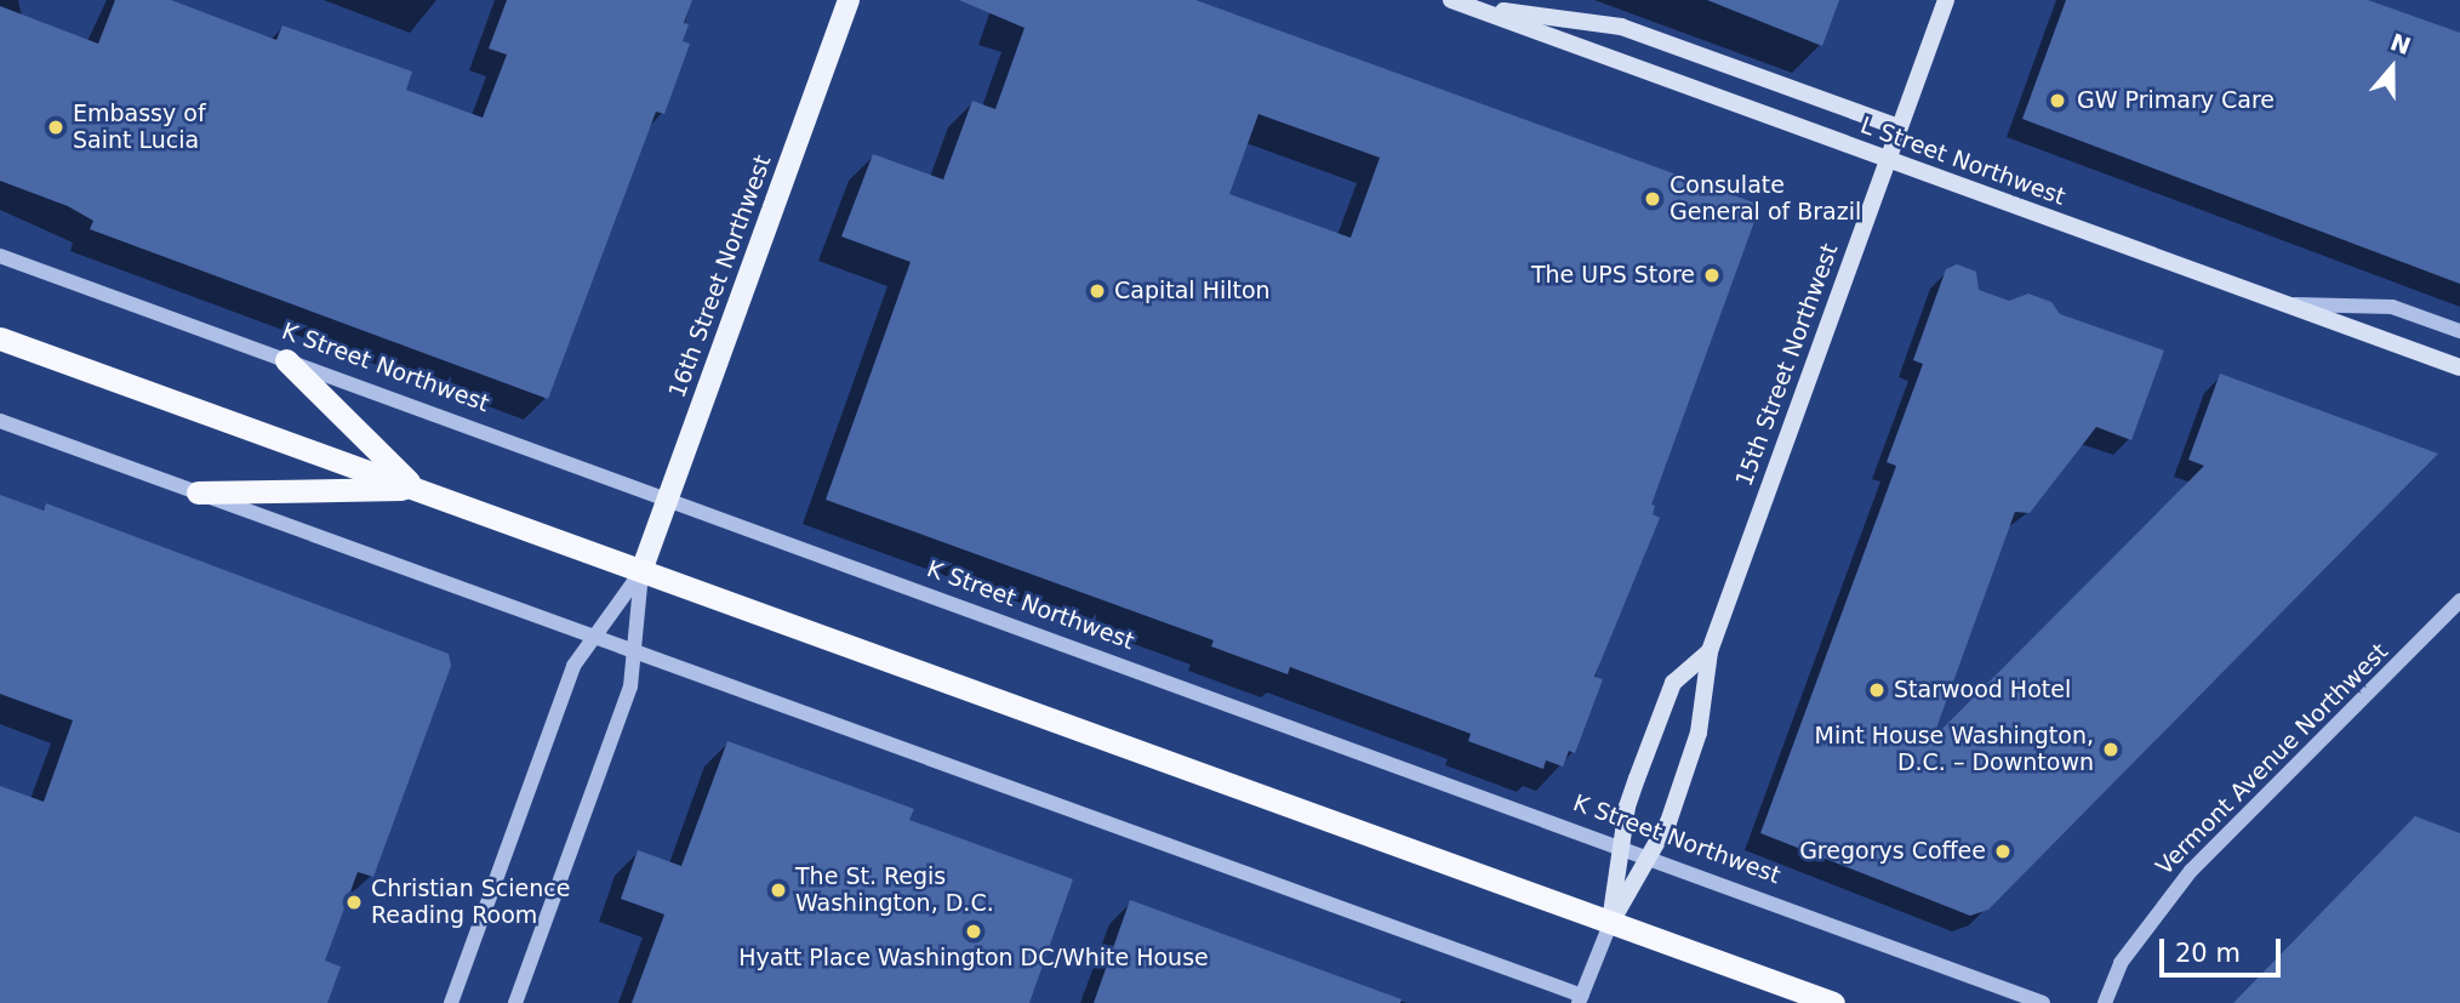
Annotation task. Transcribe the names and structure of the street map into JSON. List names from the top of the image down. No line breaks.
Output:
{"streets":{"main road":["L Street Northwest","16th Street Northwest","15th Street Northwest"],"street":["K Street Northwest","Vermont Avenue Northwest"]},"crossings":[["L Street Northwest","15th Street Northwest"],["16th Street Northwest","K Street Northwest"],["15th Street Northwest","K Street Northwest"]],"places":["GW Primary Care","Embassy of Saint Lucia","Consulate General of Brazil","The UPS Store","Capital Hilton","Starwood Hotel","Mint House Washington, D.C. – Downtown","Gregorys Coffee","The St. Regis Washington, D.C.","Christian Science Reading Room","Hyatt Place Washington DC/White House"],"scale_bar":"20 m","north":"top"}
